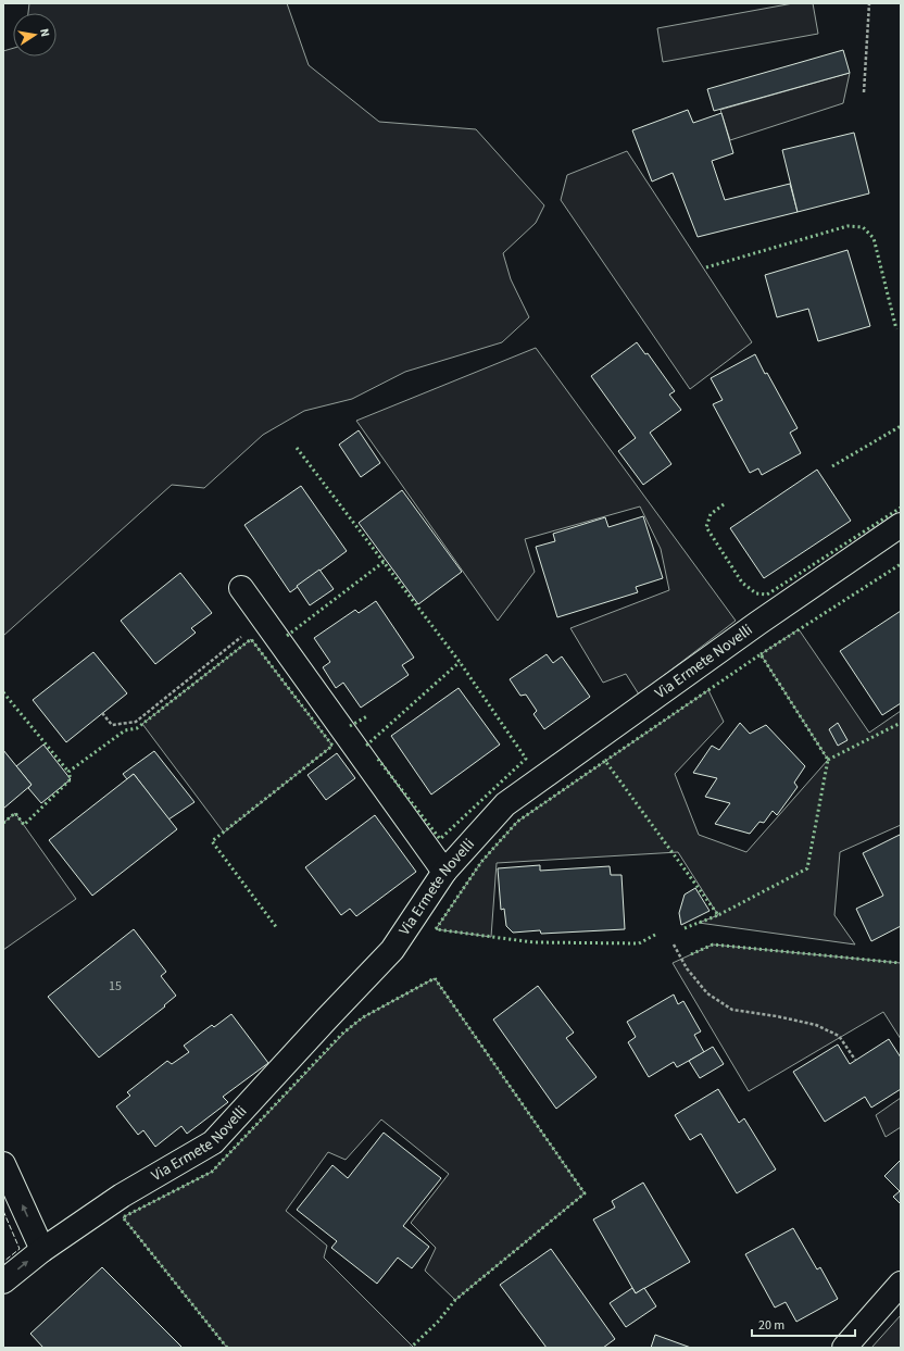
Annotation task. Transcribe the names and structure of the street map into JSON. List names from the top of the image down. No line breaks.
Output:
{"streets":{"street":["Via Ermete Novelli"]},"house_numbers":["15"],"scale_bar":"20 m","north":"right"}
